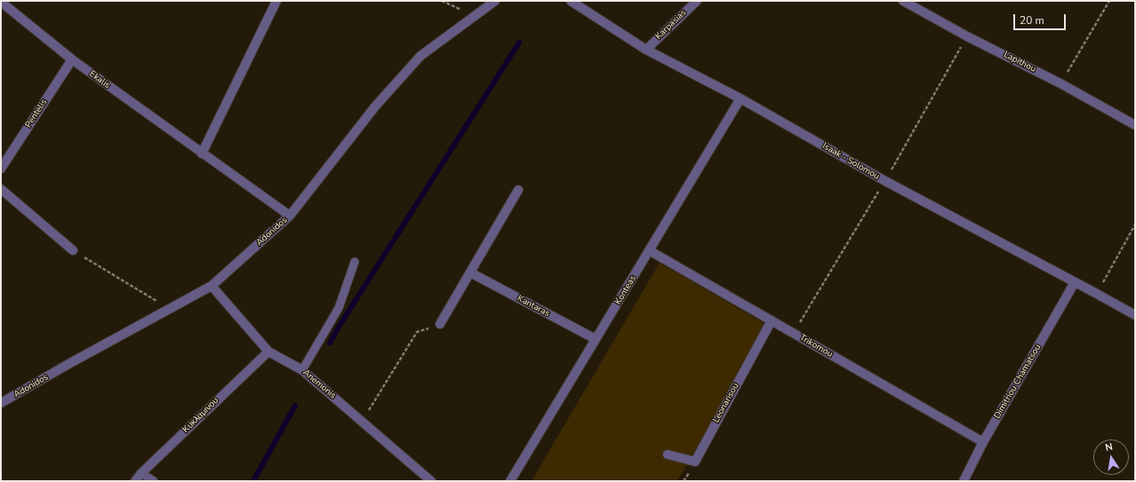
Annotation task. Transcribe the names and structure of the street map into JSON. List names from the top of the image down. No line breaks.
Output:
{"streets":{"street":["Karpasias","Lapithou","Ekalis","Pentelis","Isaak - Solomou","Adonidos","Konteas","Kantaras","Trikomou","Dimitriou Chamatsou","Anemonis","Leonarisou","Κυκλαμινου"]},"crossings":[["Karpasias","Isaak - Solomou"],["Ekalis","Pentelis"],["Ekalis","Adonidos"],["Isaak - Solomou","Konteas"],["Isaak - Solomou","Dimitriou Chamatsou"],["Adonidos","Anemonis"],["Konteas","Kantaras"],["Konteas","Trikomou"],["Trikomou","Dimitriou Chamatsou"],["Trikomou","Leonarisou"],["Anemonis","Κυκλαμινου"]],"scale_bar":"20 m","north":"top"}
